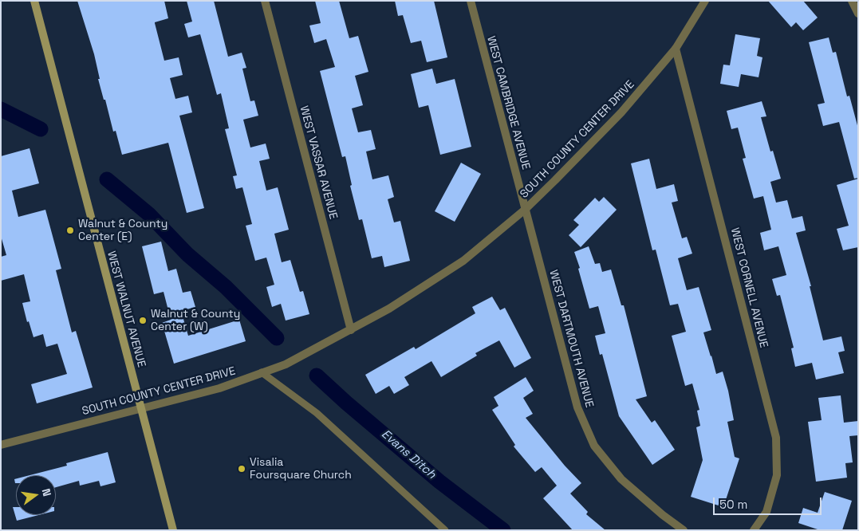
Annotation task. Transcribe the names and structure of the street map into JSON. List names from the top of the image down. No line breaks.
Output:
{"streets":{"main road":["WEST WALNUT AVENUE"],"street":["WEST CAMBRIDGE AVENUE","SOUTH COUNTY CENTER DRIVE","WEST VASSAR AVENUE","WEST CORNELL AVENUE","WEST DARTMOUTH AVENUE"]},"crossings":[["WEST CAMBRIDGE AVENUE","SOUTH COUNTY CENTER DRIVE"],["WEST CAMBRIDGE AVENUE","WEST DARTMOUTH AVENUE"],["SOUTH COUNTY CENTER DRIVE","WEST VASSAR AVENUE"],["SOUTH COUNTY CENTER DRIVE","WEST CORNELL AVENUE"],["SOUTH COUNTY CENTER DRIVE","WEST WALNUT AVENUE"],["SOUTH COUNTY CENTER DRIVE","WEST DARTMOUTH AVENUE"]],"water":["Evans Ditch"],"places":["Walnut & County Center (E)","Walnut & County Center (W)","Visalia Foursquare Church"],"scale_bar":"50 m","north":"right"}
